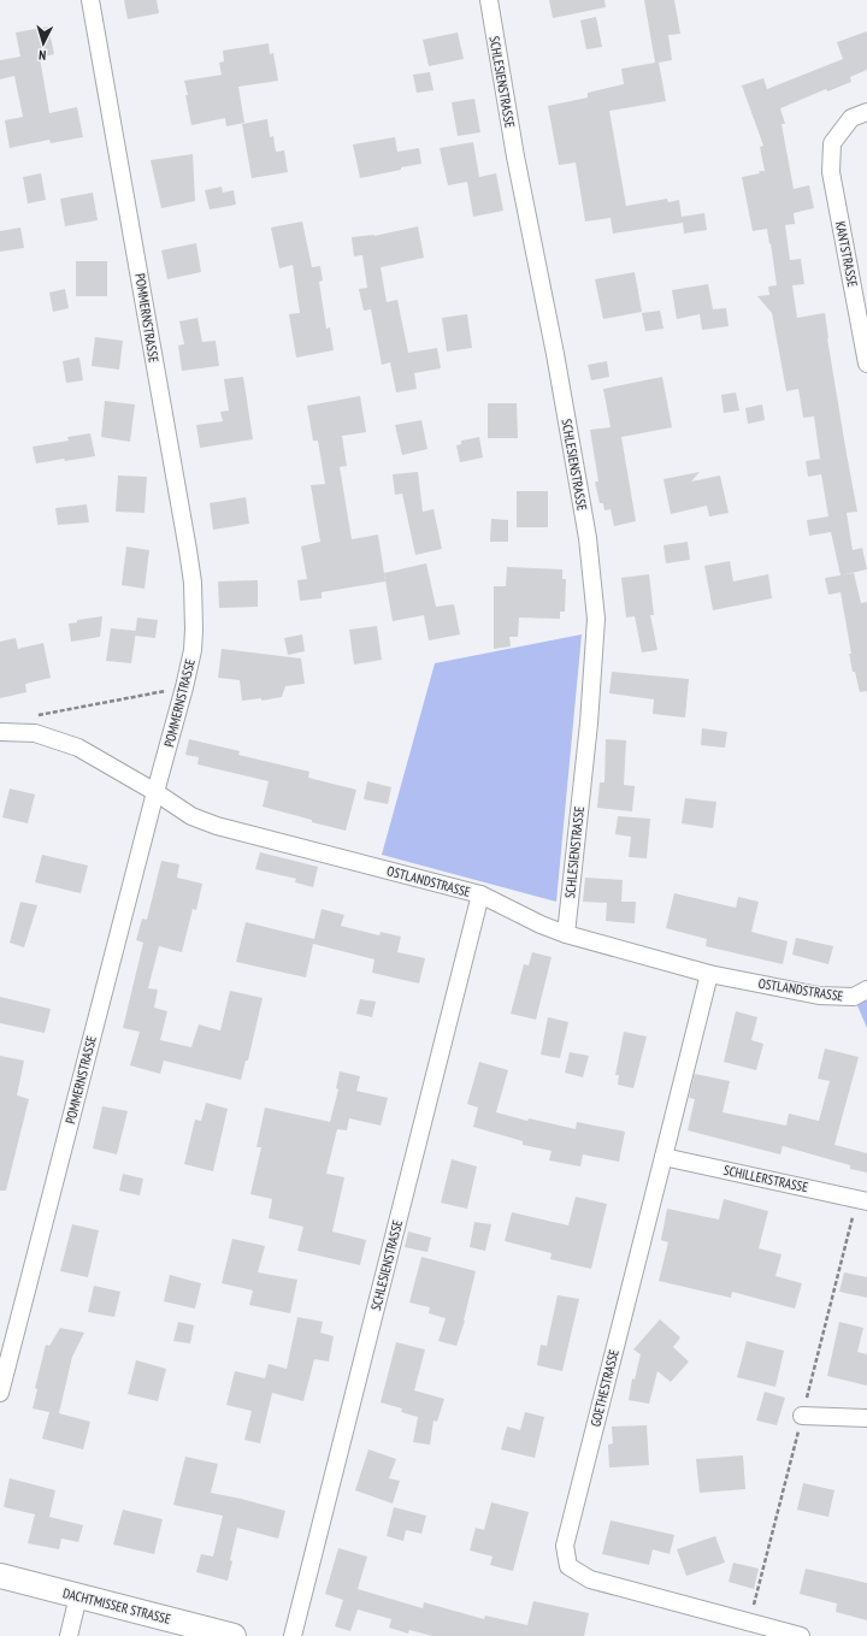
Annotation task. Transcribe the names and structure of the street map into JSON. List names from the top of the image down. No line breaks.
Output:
{"streets":{"street":["SCHLESIENSTRASSE","KANTSTRASSE","POMMERNSTRASSE","OSTLANDSTRASSE","SCHILLERSTRASSE","GOETHESTRASSE","DACHTMISSER STRASSE"]},"crossings":[["SCHLESIENSTRASSE","OSTLANDSTRASSE"],["POMMERNSTRASSE","OSTLANDSTRASSE"],["OSTLANDSTRASSE","GOETHESTRASSE"],["SCHILLERSTRASSE","GOETHESTRASSE"]],"north":"bottom"}
